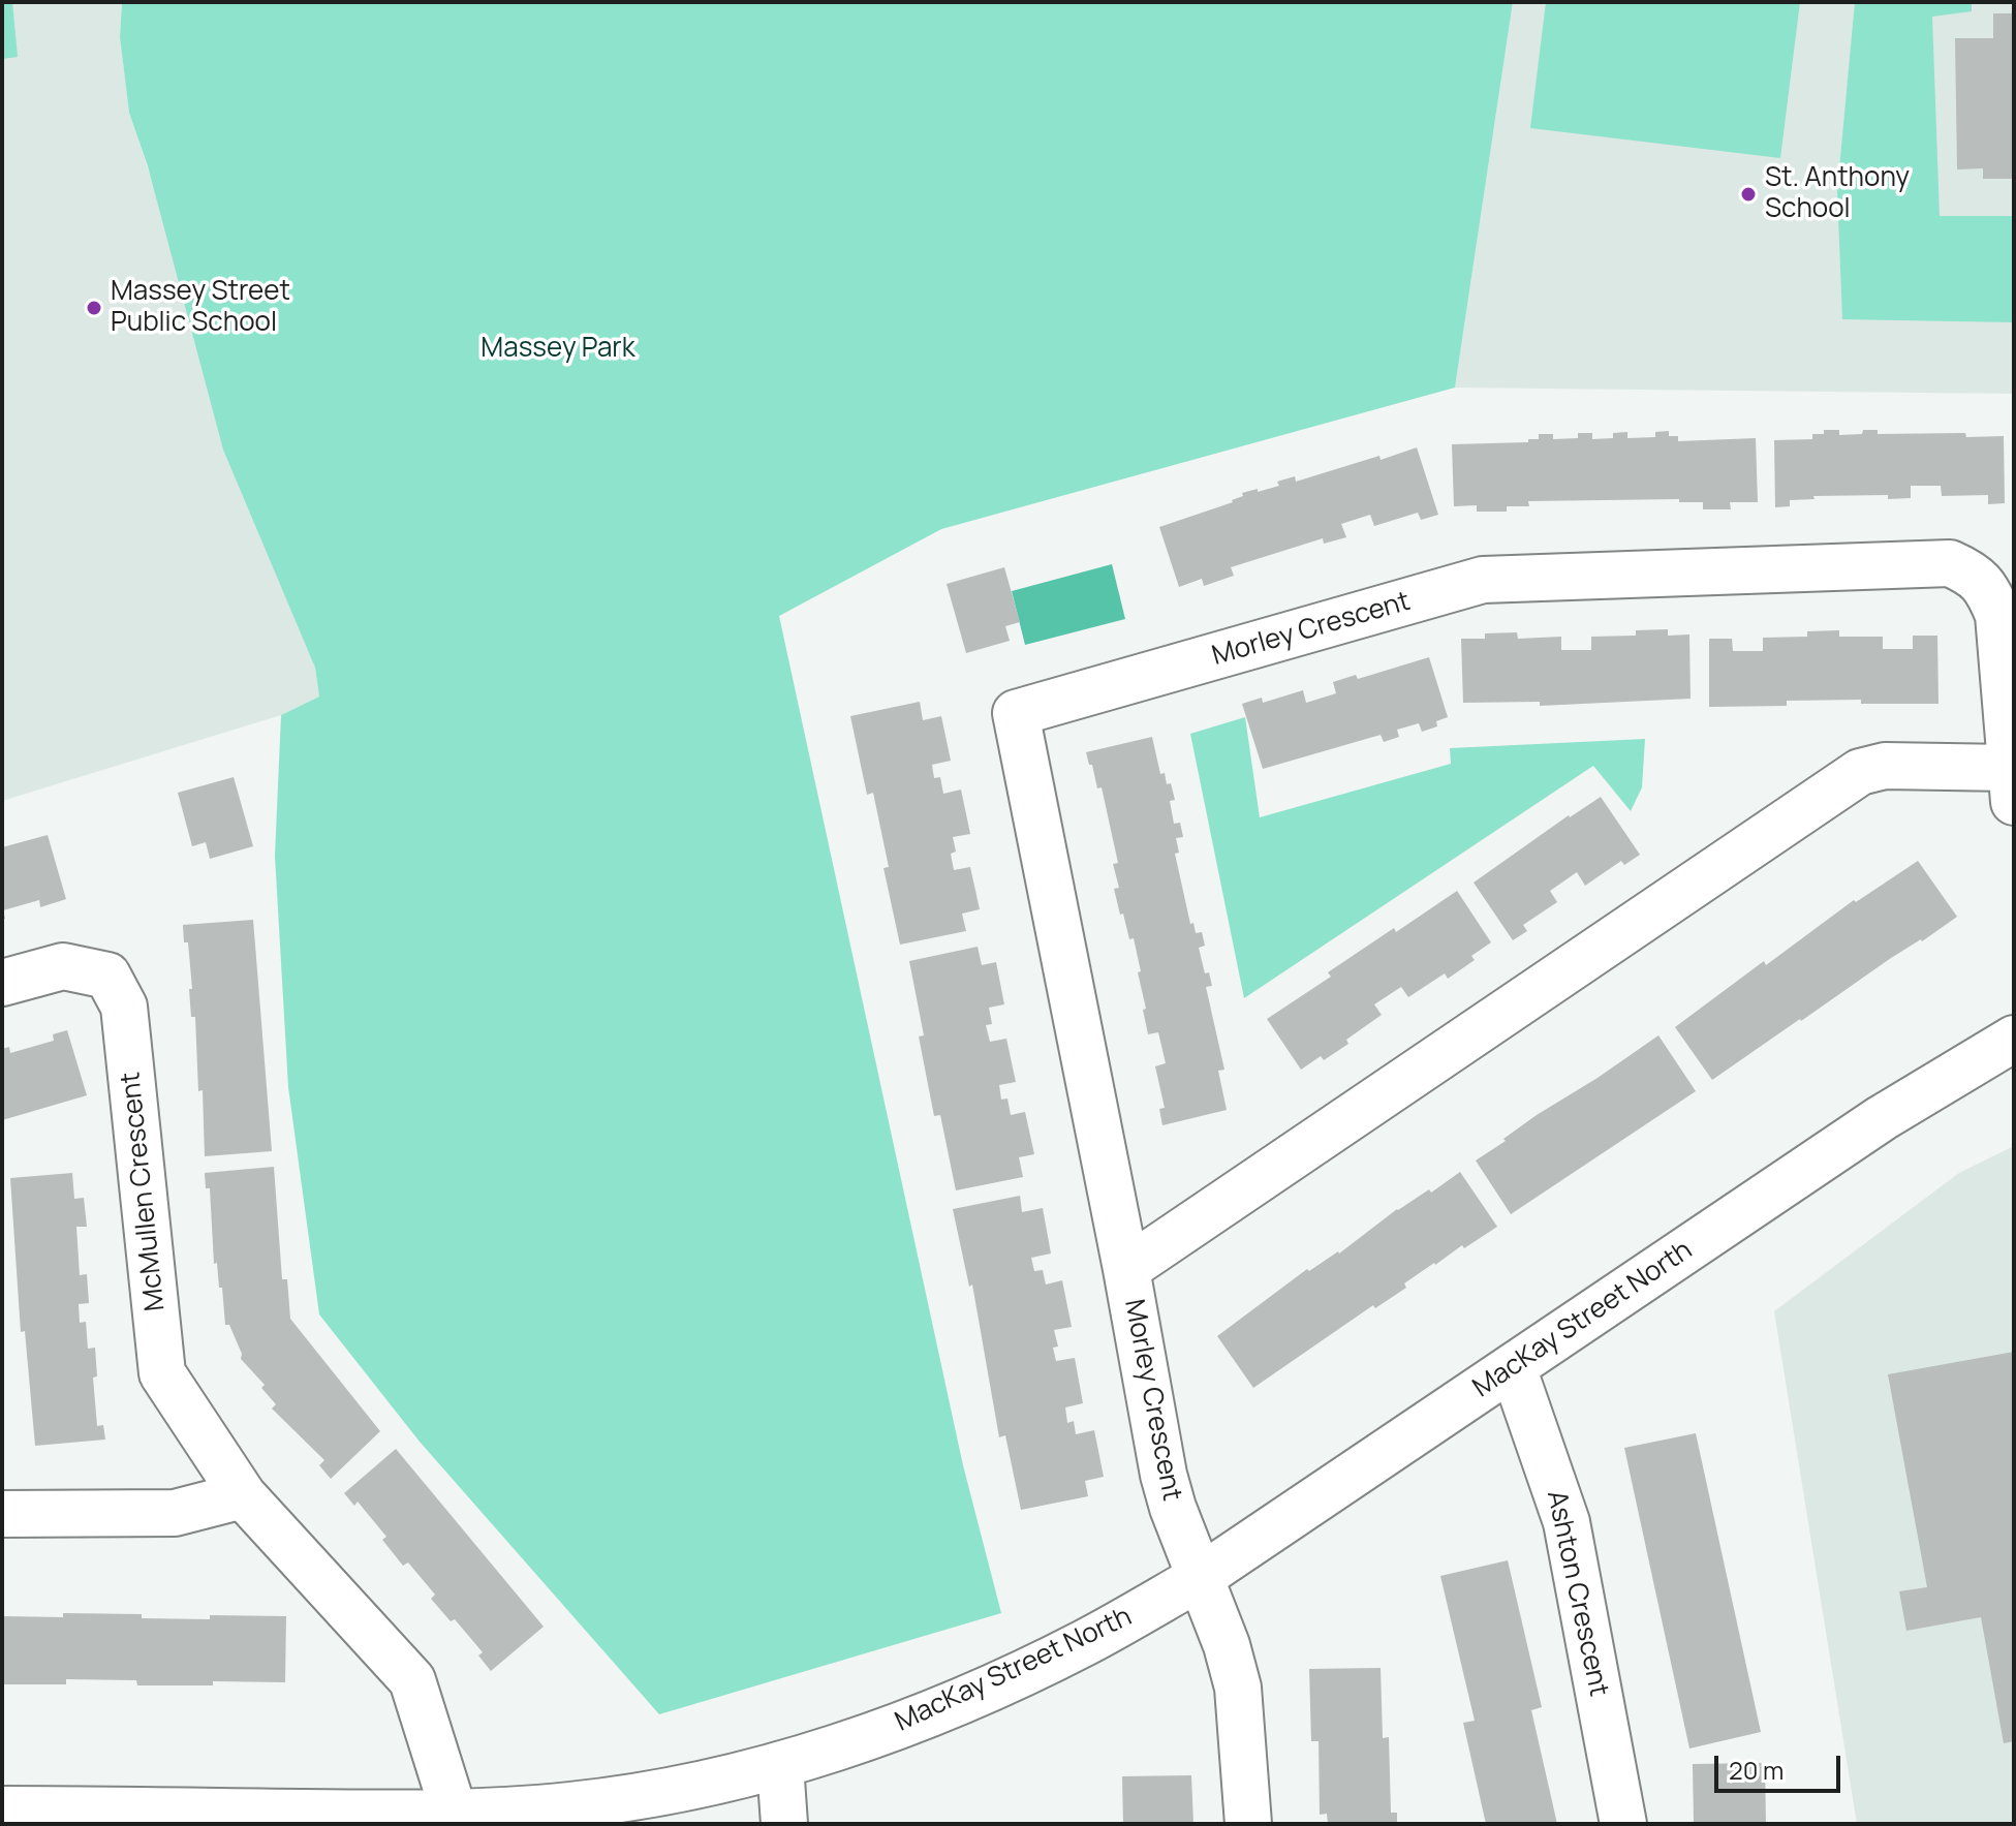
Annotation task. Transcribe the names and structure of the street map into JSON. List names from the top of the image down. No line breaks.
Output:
{"streets":{"street":["Morley Crescent","McMullen Crescent","MacKay Street North","Ashton Crescent"]},"crossings":[["Morley Crescent","MacKay Street North"],["McMullen Crescent","MacKay Street North"],["MacKay Street North","Ashton Crescent"]],"parks":["Massey Park"],"places":["St. Anthony School","Massey Street Public School"],"scale_bar":"20 m"}
